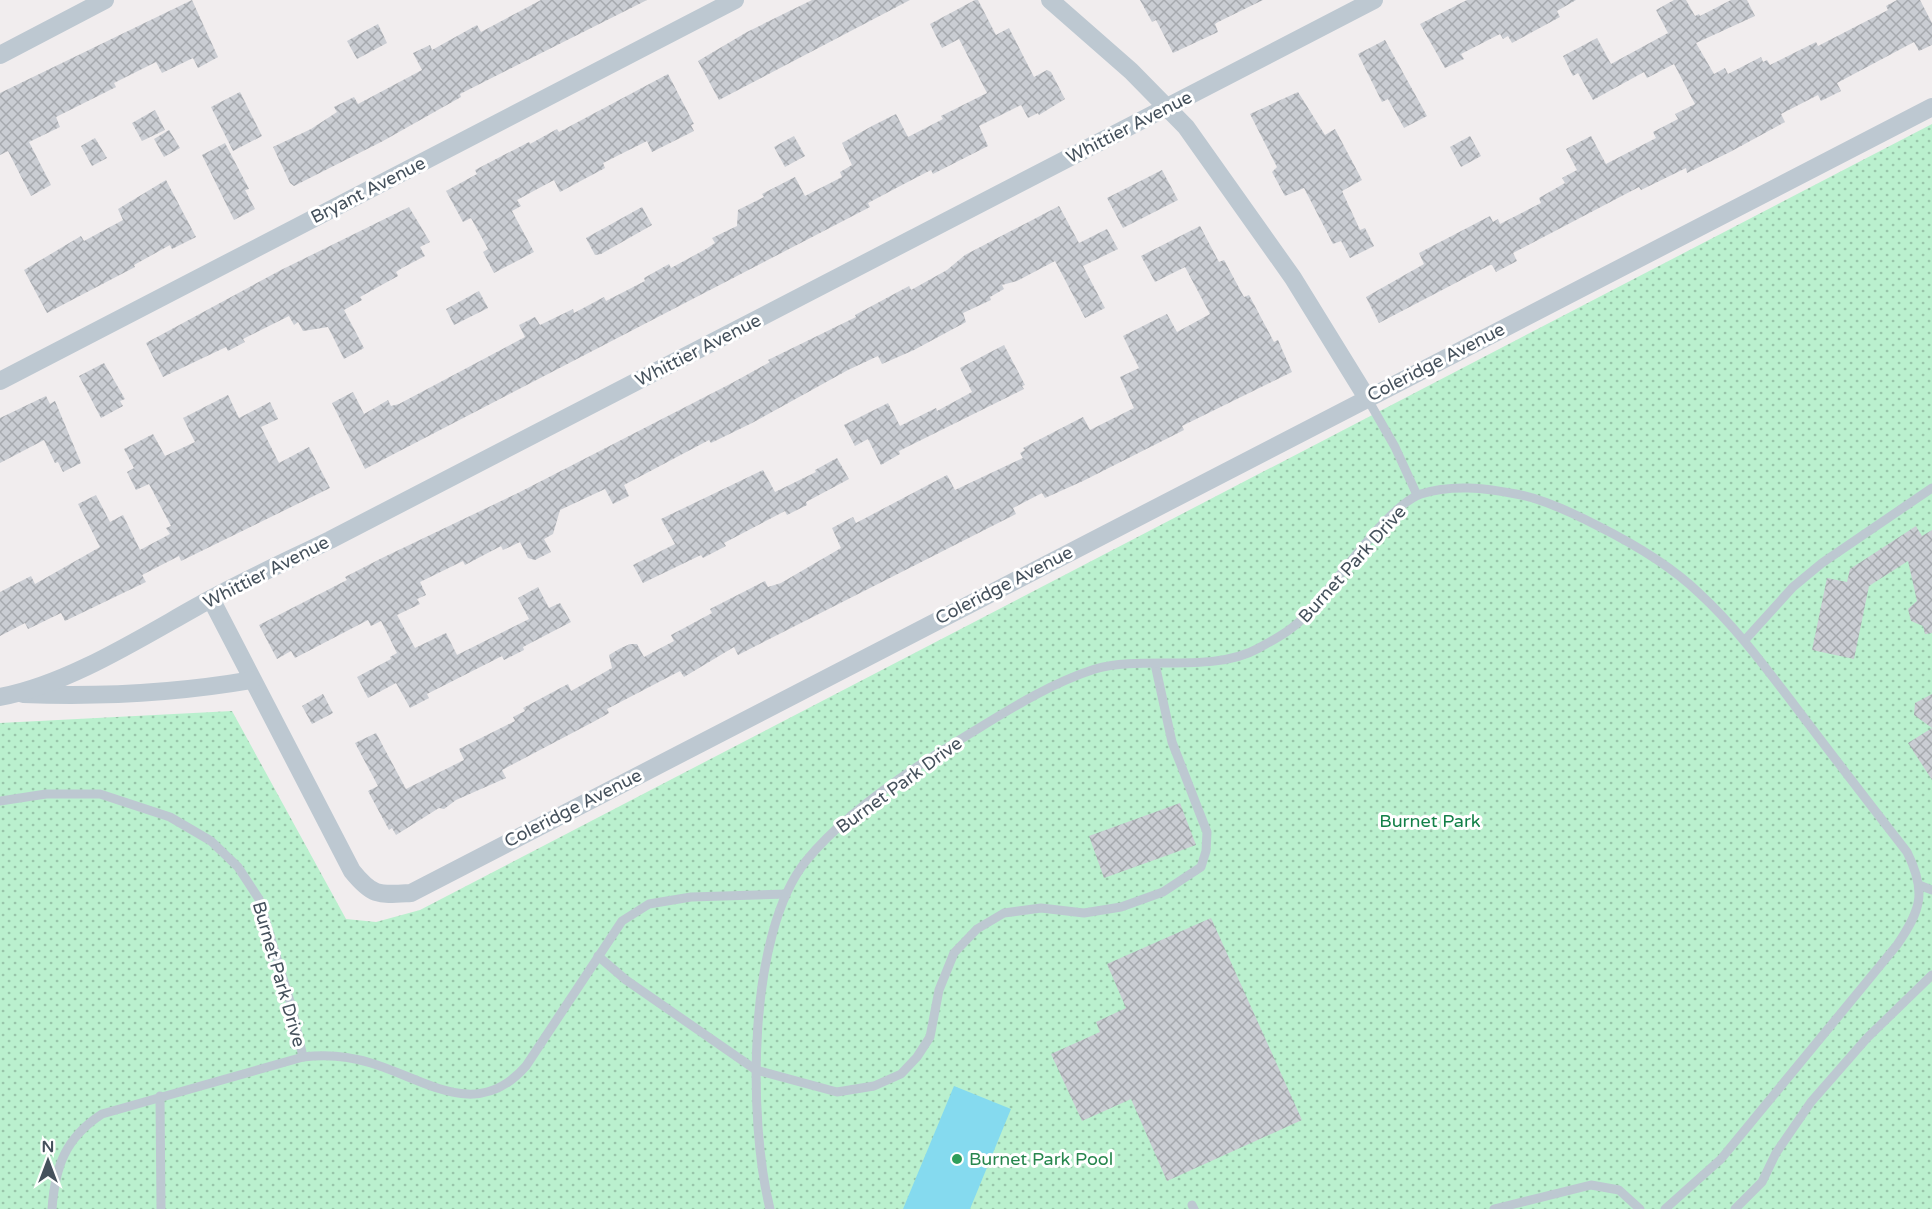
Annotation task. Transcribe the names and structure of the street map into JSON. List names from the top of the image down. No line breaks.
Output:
{"streets":{"street":["Whittier Avenue","Bryant Avenue","Coleridge Avenue","Burnet Park Drive"]},"crossings":[["Whittier Avenue","Coleridge Avenue"],["Whittier Avenue","Burnet Park Drive"],["Coleridge Avenue","Burnet Park Drive"]],"parks":["Burnet Park"],"places":["Burnet Park Pool"],"north":"top"}
